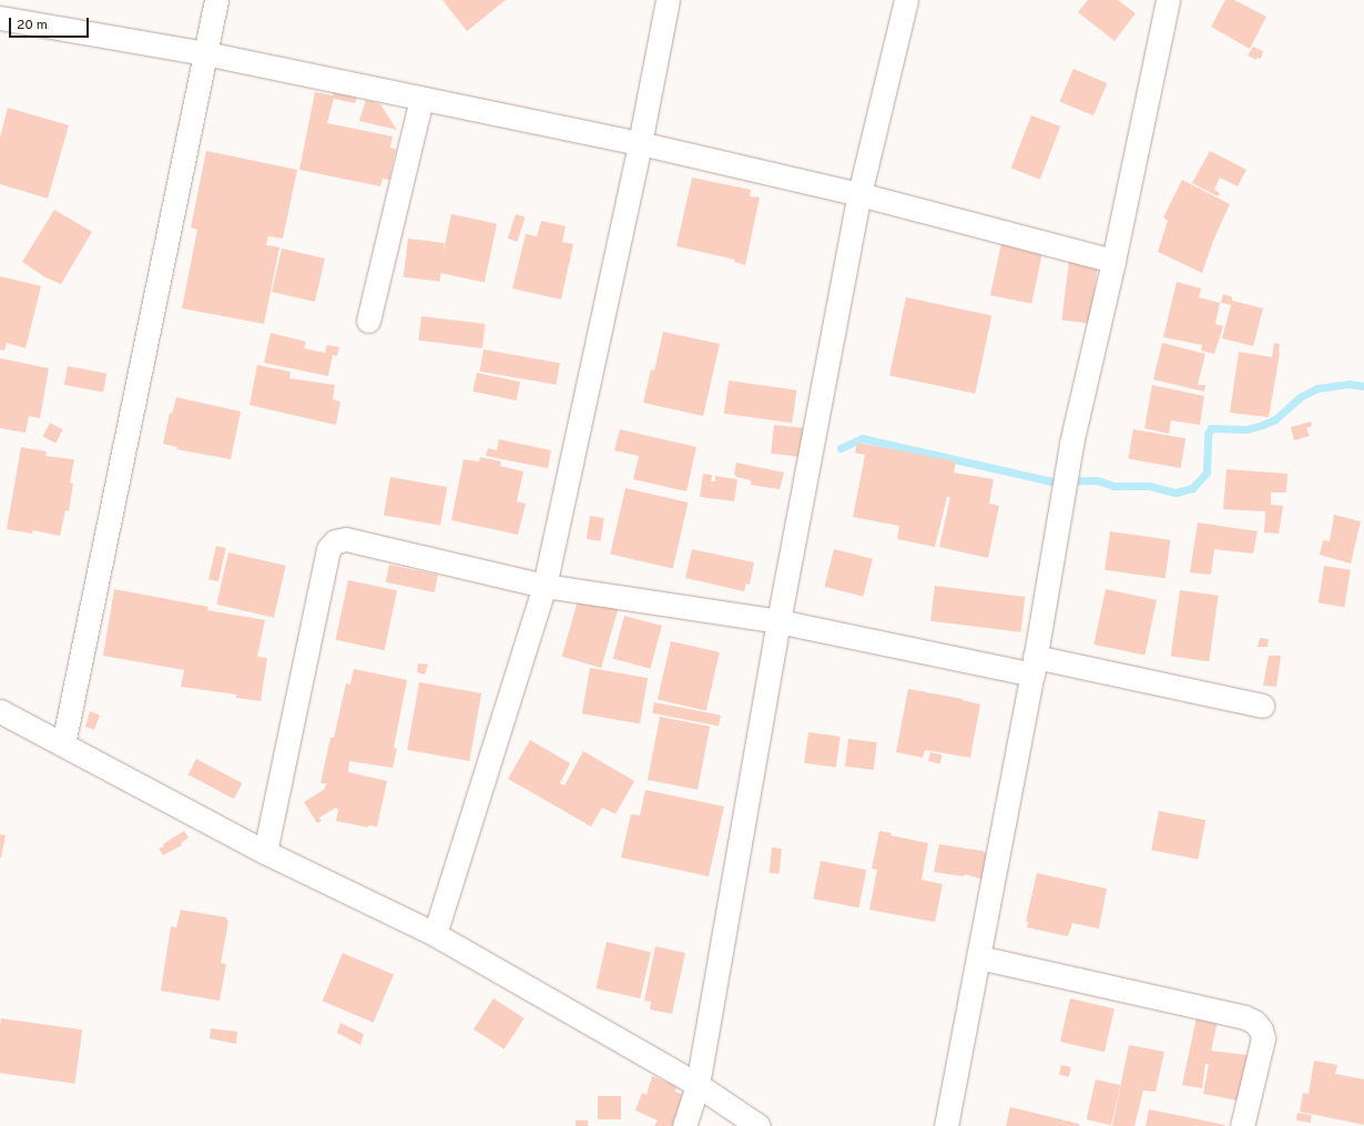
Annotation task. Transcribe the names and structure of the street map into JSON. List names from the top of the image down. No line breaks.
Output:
{"scale_bar":"20 m"}
